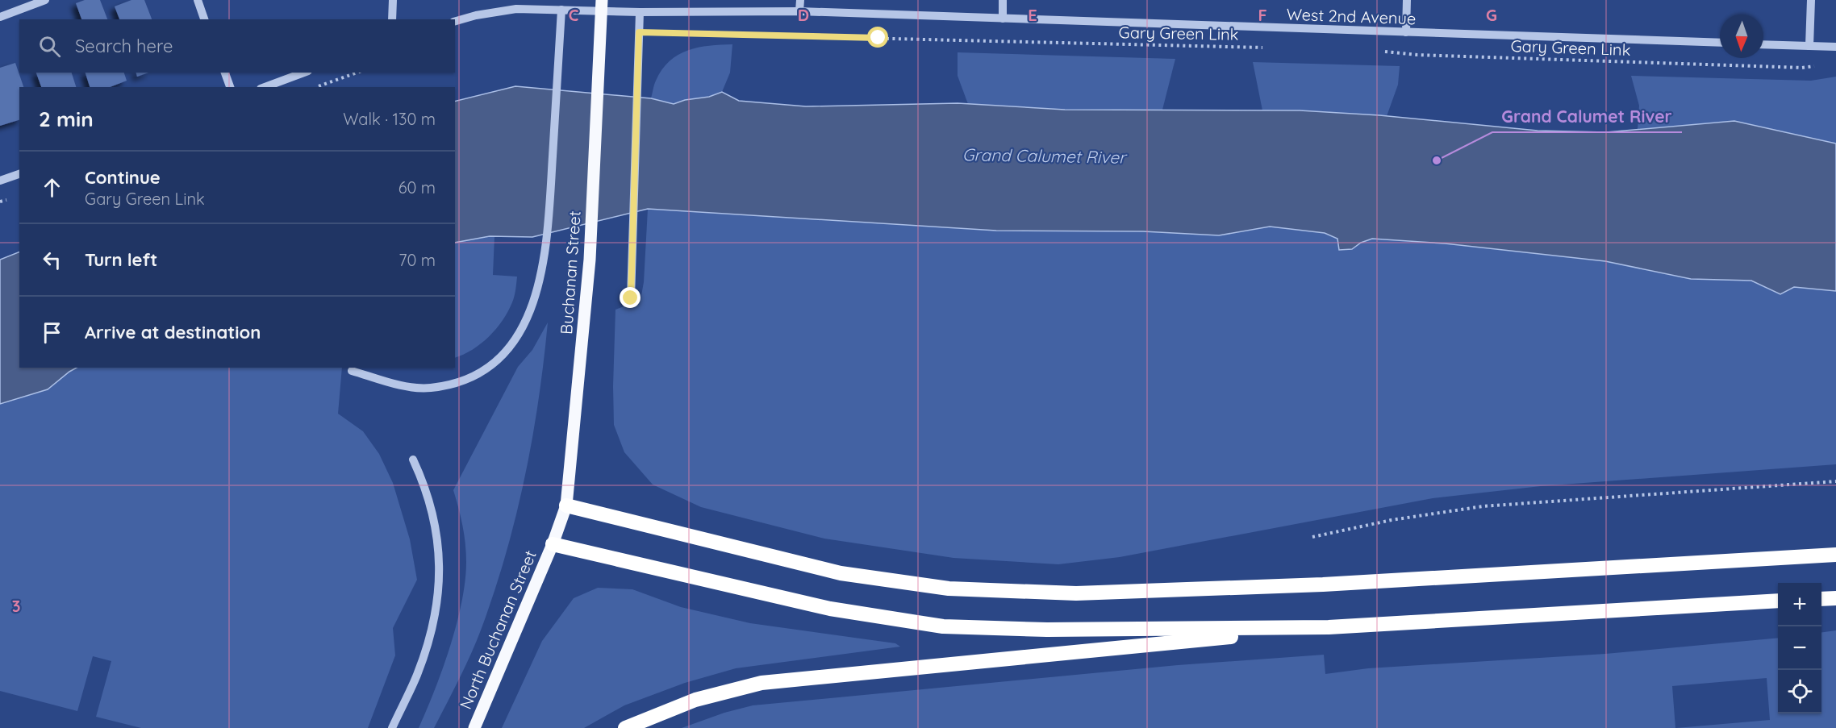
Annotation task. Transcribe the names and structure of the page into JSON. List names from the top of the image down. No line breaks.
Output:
{"streets":{"main road":["Buchanan Street","North Buchanan Street"],"street":["West 2nd Avenue"],"path":["Gary Green Link"]},"crossings":[["West 2nd Avenue","Buchanan Street"],["Buchanan Street","North Buchanan Street"]],"water":["Grand Calumet River"],"places":["Grand Calumet River"],"north":"bottom","page":{"search":"Search here","heading":["2 min","Walk · 130 m"],"list":[["Continue","Gary Green Link","60 m"],["Turn left","70 m"],"Arrive at destination"],"map_buttons":["+","−"]},"grid":{"columns":["C","D","E","F","G"],"rows":["3"]}}
